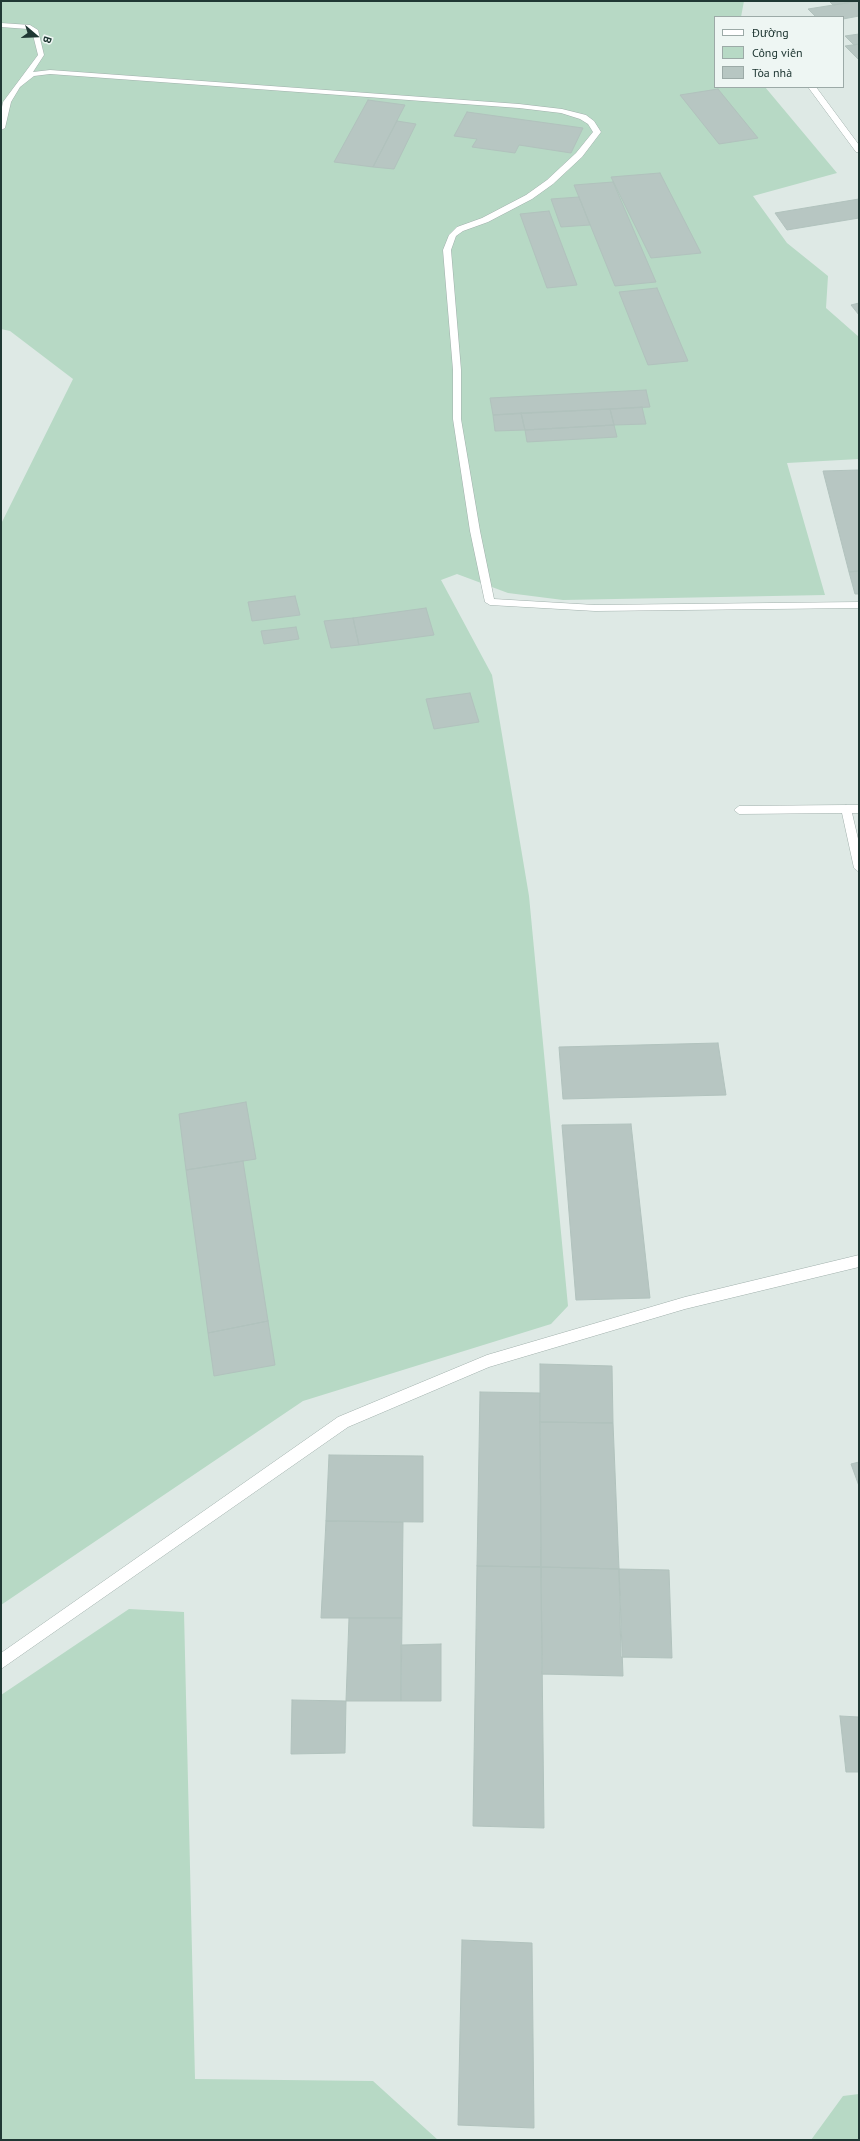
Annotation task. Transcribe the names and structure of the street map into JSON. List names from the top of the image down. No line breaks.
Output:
{"legend":["Đường","Công viên","Tòa nhà"],"north":"right"}
